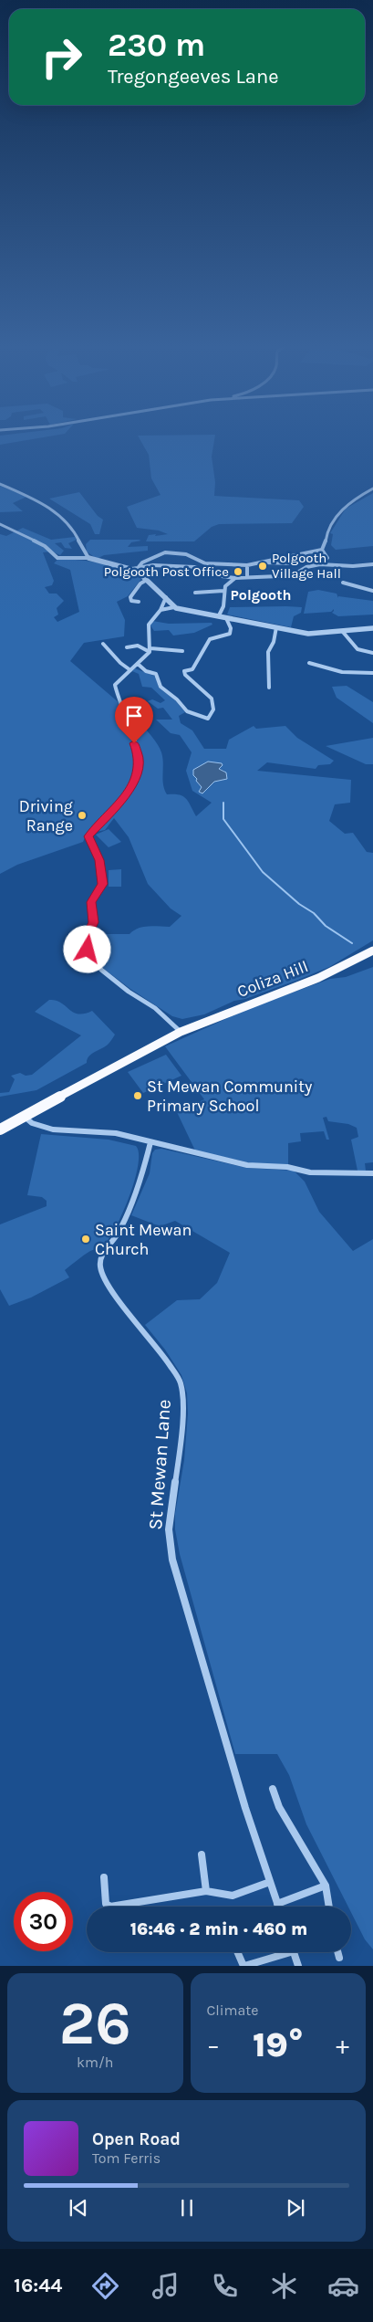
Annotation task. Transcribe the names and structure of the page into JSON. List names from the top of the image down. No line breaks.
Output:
{"streets":{"highway":["Coliza Hill"],"street":["St Mewan Lane"]},"districts":["Polgooth"],"places":["Polgooth Village Hall","Polgooth Post Office","Driving Range","St Mewan Community Primary School","Saint Mewan Church"],"page":{"turn":["230 m","Tregongeeves Lane"],"limit":"30","trip":"16:46 · 2 min · 460 m","tile":[["26","km/h"],"Climate"],"heat":["−","19°","+"],"song":["Open Road","Tom Ferris"],"tabs":"16:44"}}
